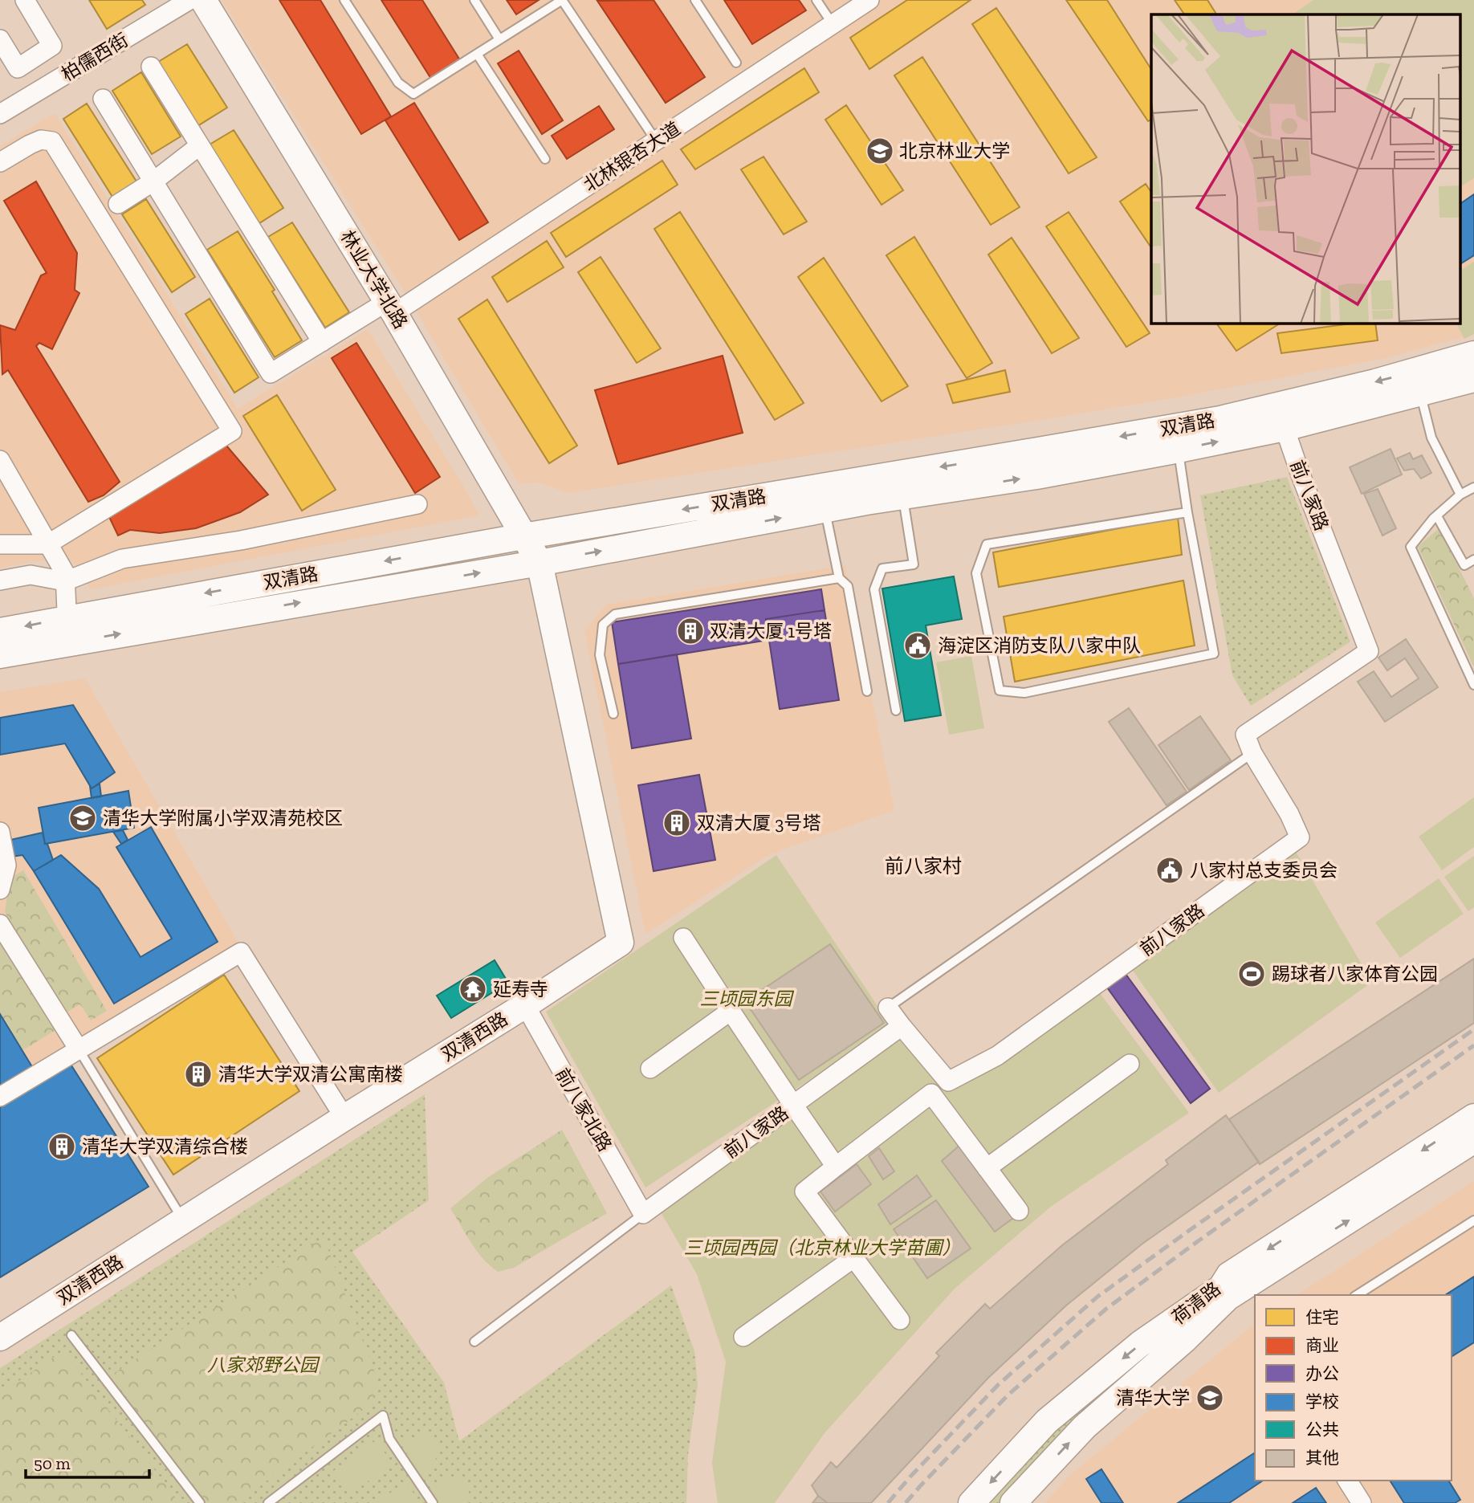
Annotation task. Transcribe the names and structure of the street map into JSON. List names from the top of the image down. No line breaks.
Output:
{"streets":{"main road":["林业大学北路","双清路","双清西路","荷清路"],"street":["柏儒西街","北林银杏大道","前八家路","前八家北路"]},"crossings":[["北林银杏大道","林业大学北路"],["林业大学北路","双清路"],["林业大学北路","双清西路"],["双清路","前八家路"],["双清路","双清西路"],["前八家路","前八家北路"],["双清西路","前八家北路"]],"districts":["前八家村"],"parks":["三顷园东园","三顷园西园（北京林业大学苗圃）","八家郊野公园"],"places":{"school or university":["北京林业大学","清华大学附属小学双清苑校区","清华大学"],"building":["双清大厦 1号塔","双清大厦 3号塔","清华大学双清公寓南楼","清华大学双清综合楼"],"public building":["海淀区消防支队八家中队","八家村总支委员会"],"sports":["踢球者八家体育公园"],"temple":["延寿寺"]},"legend":["住宅","商业","办公","学校","公共","其他"],"scale_bar":"50 m"}
